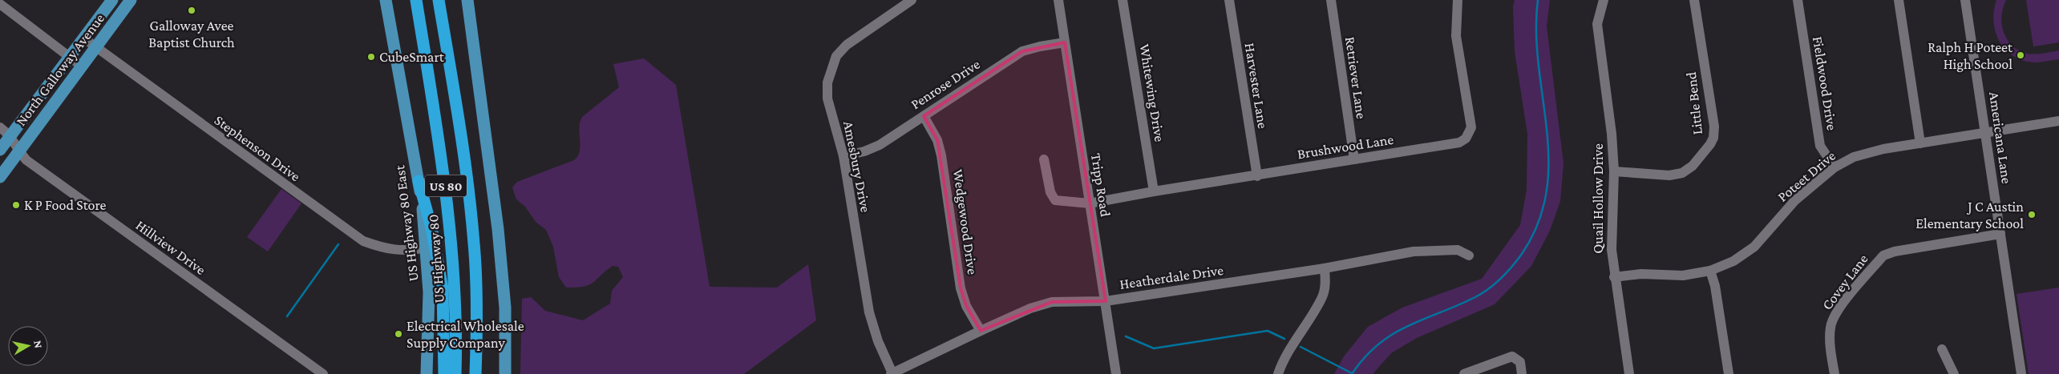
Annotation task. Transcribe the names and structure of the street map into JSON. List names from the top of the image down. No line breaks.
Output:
{"streets":{"highway":["US 80","US Highway 80"],"main road":["North Galloway Avenue","US Highway 80 East"],"street":["Retriever Lane","Fieldwood Drive","Penrose Drive","Harvester Lane","Whitewing Drive","Little Bend","Americana Lane","Brushwood Lane","Stephenson Drive","Amesbury Drive","Poteet Drive","Tripp Road","Quail Hollow Drive","Wedgewood Drive","Hillview Drive","Heatherdale Drive","Covey Lane"]},"crossings":[["North Galloway Avenue","Stephenson Drive"],["North Galloway Avenue","Hillview Drive"],["Retriever Lane","Brushwood Lane"],["Fieldwood Drive","Poteet Drive"],["Penrose Drive","Amesbury Drive"],["Penrose Drive","Tripp Road"],["Penrose Drive","Wedgewood Drive"],["Harvester Lane","Brushwood Lane"],["Whitewing Drive","Brushwood Lane"],["Little Bend","Quail Hollow Drive"],["Americana Lane","Poteet Drive"],["Americana Lane","Covey Lane"],["Brushwood Lane","Tripp Road"],["Stephenson Drive","US Highway 80 East"],["Amesbury Drive","Heatherdale Drive"],["Poteet Drive","Quail Hollow Drive"],["Tripp Road","Heatherdale Drive"],["Wedgewood Drive","Heatherdale Drive"]],"places":["Galloway Avee Baptist Church","Ralph H Poteet High School","CubeSmart","K P Food Store","J C Austin Elementary School","Electrical Wholesale Supply Company"],"north":"right"}
